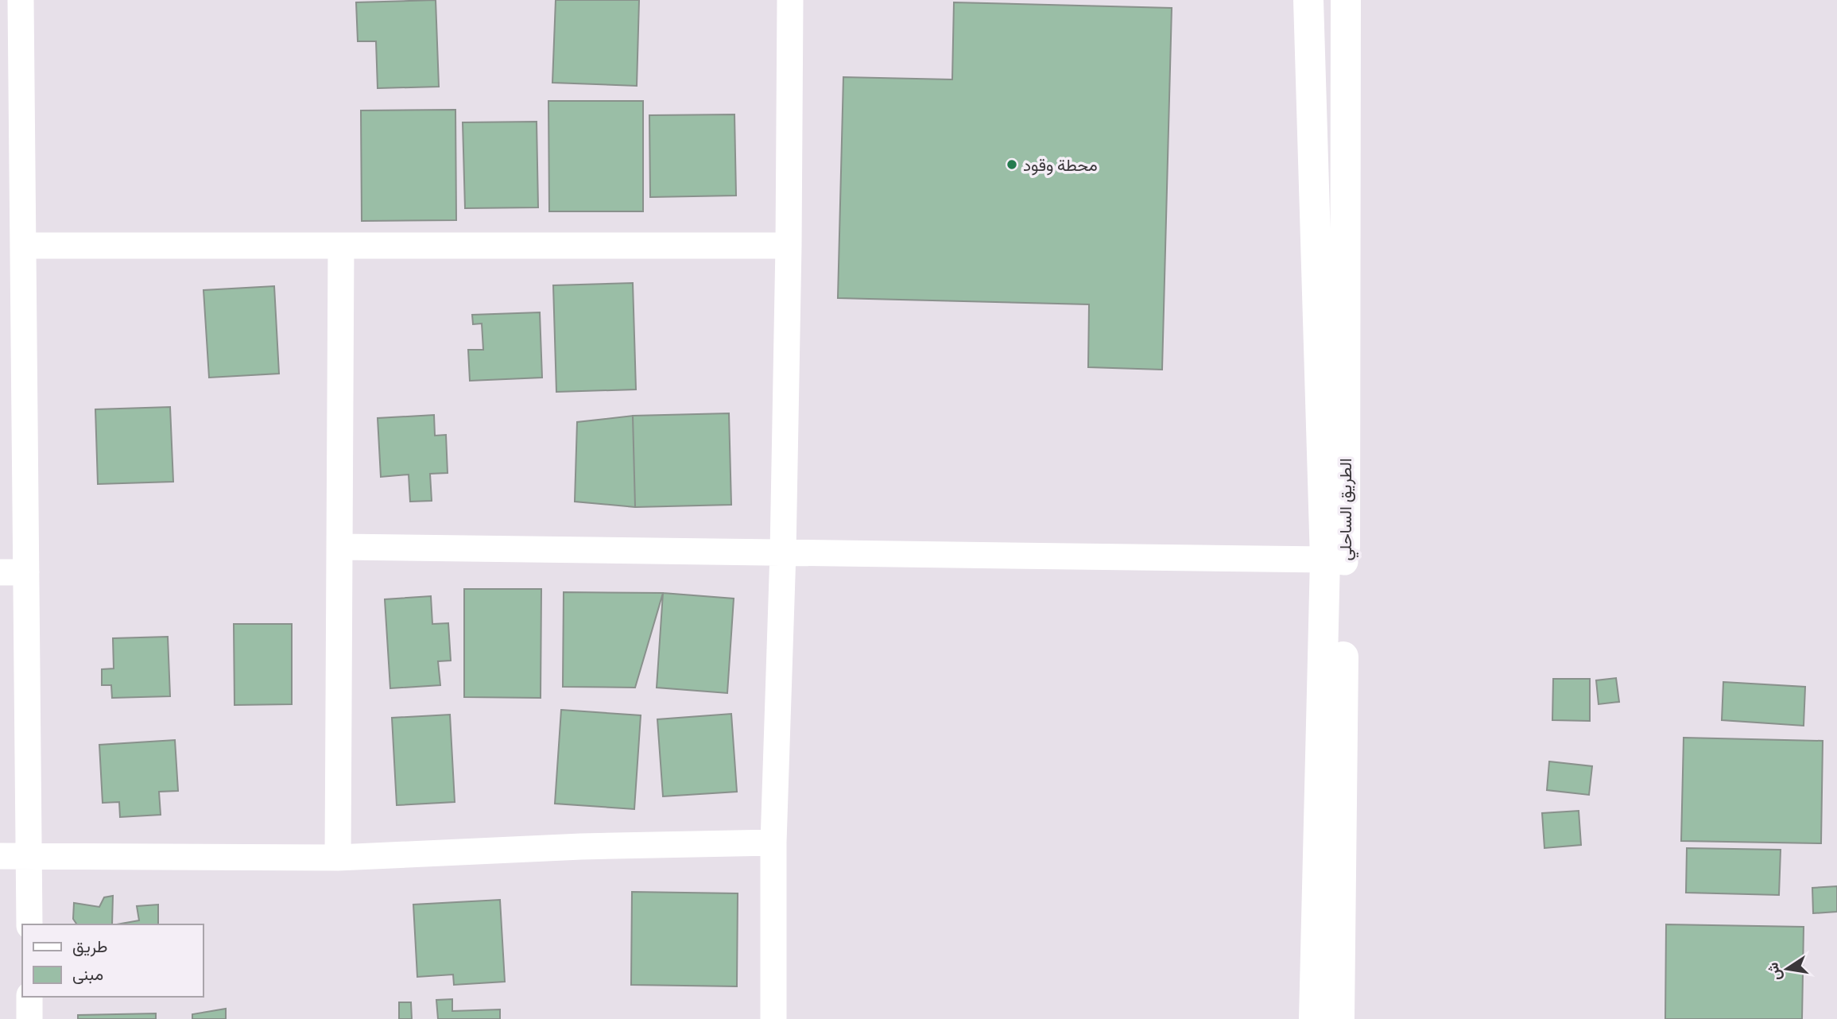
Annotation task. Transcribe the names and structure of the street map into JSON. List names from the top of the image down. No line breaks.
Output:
{"streets":{"highway":["الطريق الساحلي"]},"places":["محطة وقود"],"legend":["طريق","مبنى"],"north":"left"}
